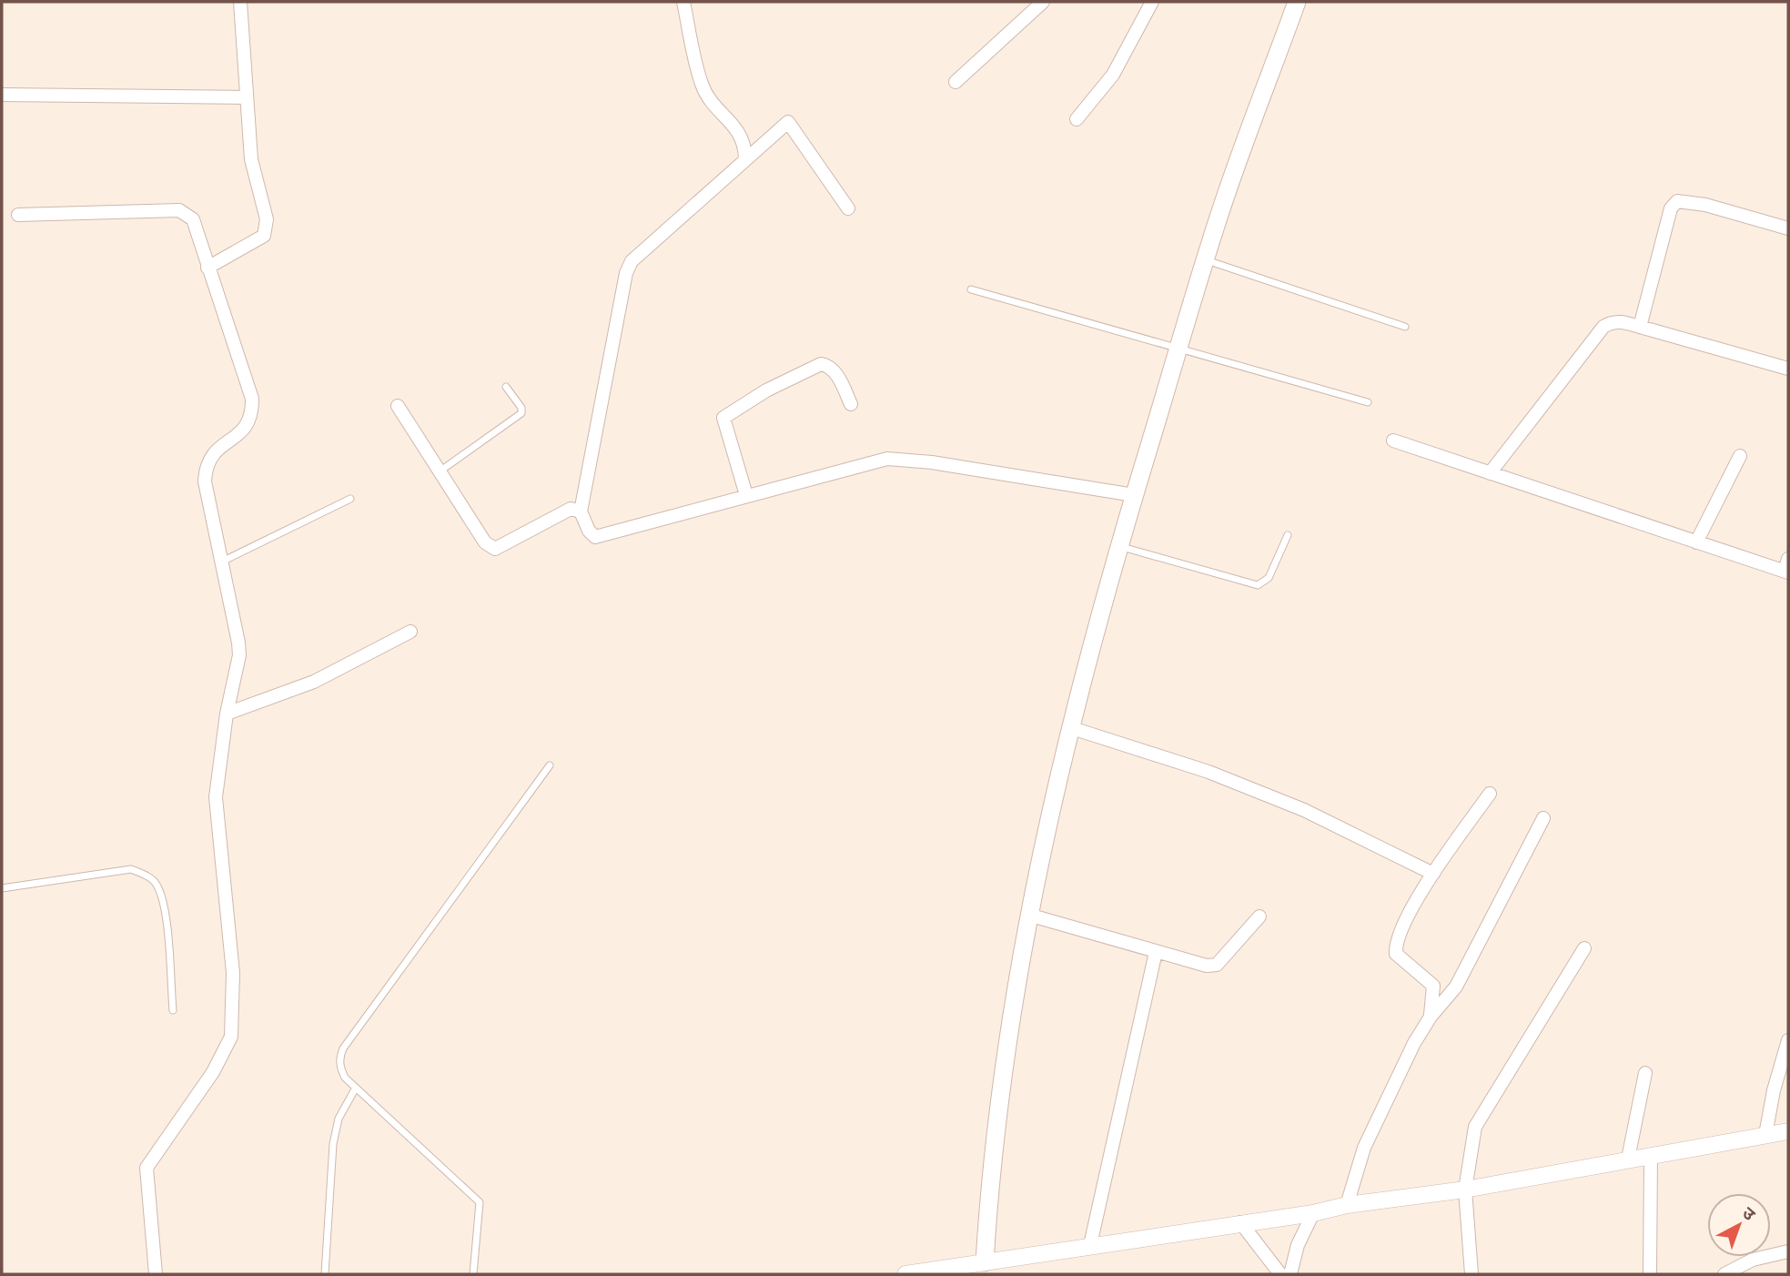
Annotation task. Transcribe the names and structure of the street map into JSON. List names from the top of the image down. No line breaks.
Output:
{"north":"top right"}
